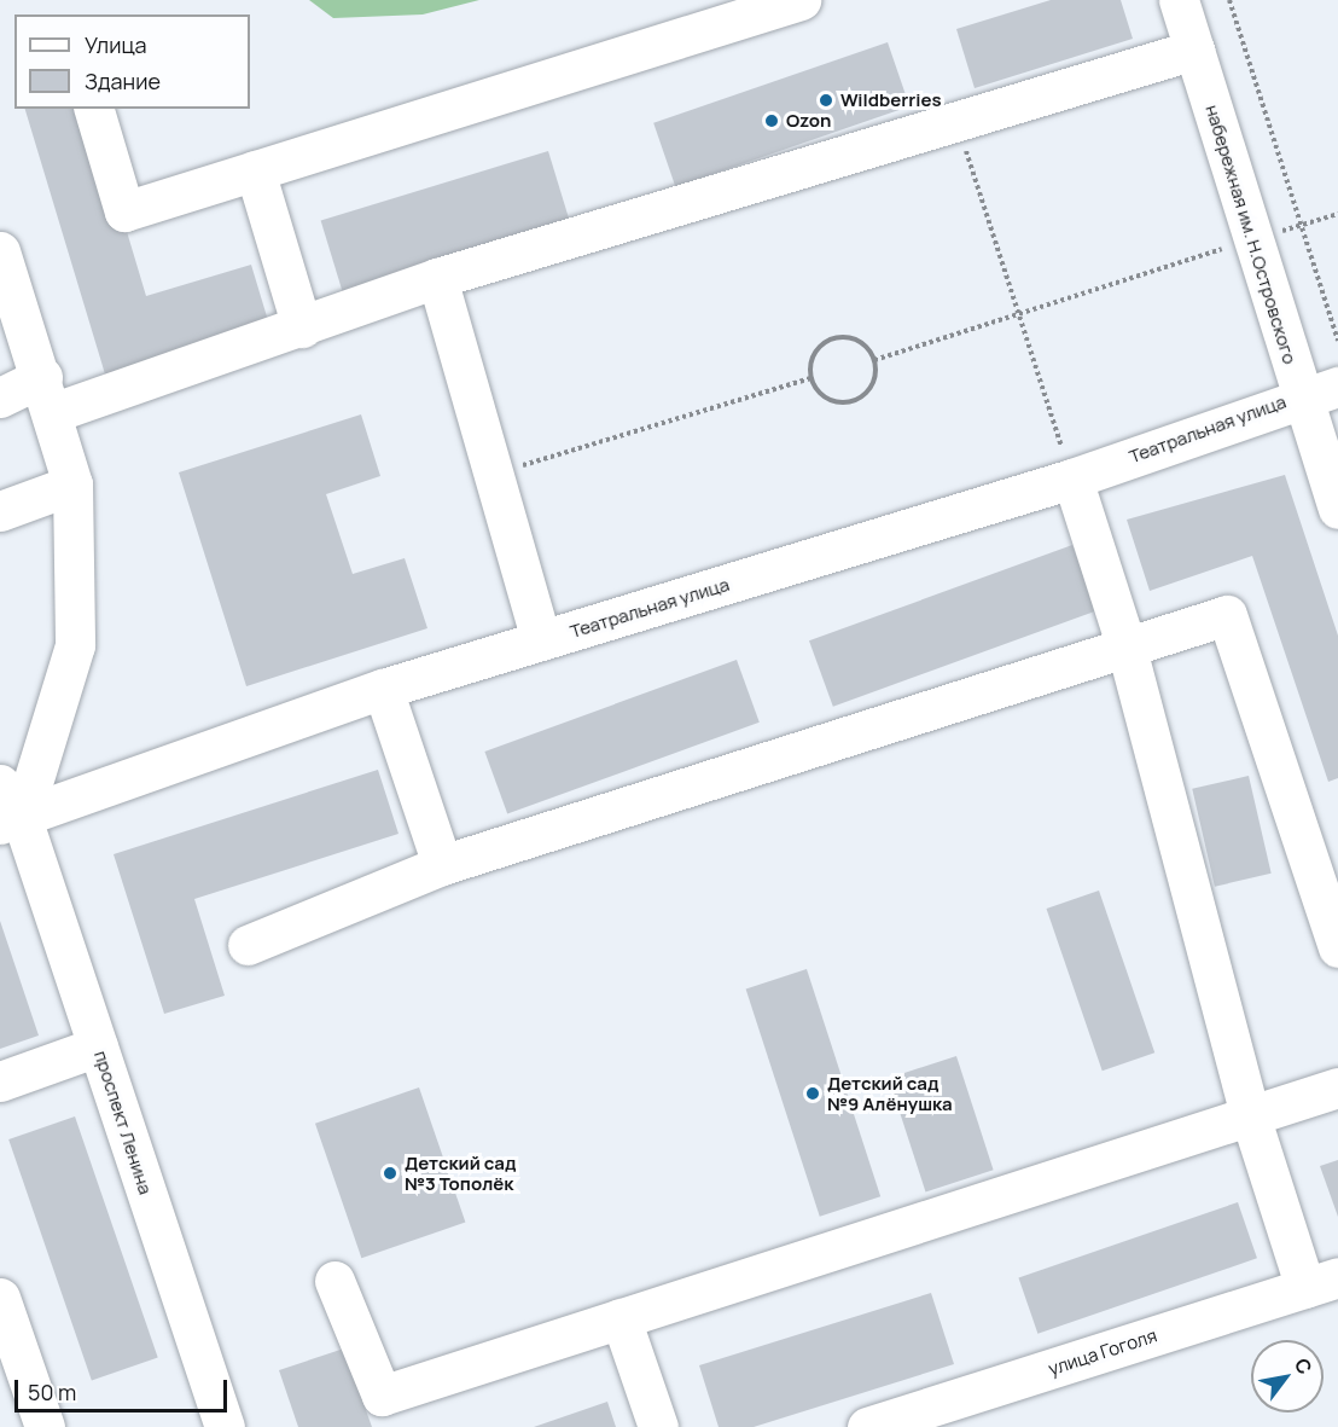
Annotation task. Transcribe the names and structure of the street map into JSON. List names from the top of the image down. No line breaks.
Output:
{"streets":{"street":["набережная им. Н.Островского","Театральная улица","проспект Ленина","улица Гоголя"]},"crossings":[["набережная им. Н.Островского","Театральная улица"],["Театральная улица","проспект Ленина"]],"places":["Wildberries","Ozon","Детский сад №9 Алёнушка","Детский сад №3 Тополёк"],"legend":["Улица","Здание"],"scale_bar":"50 m","north":"top right"}
